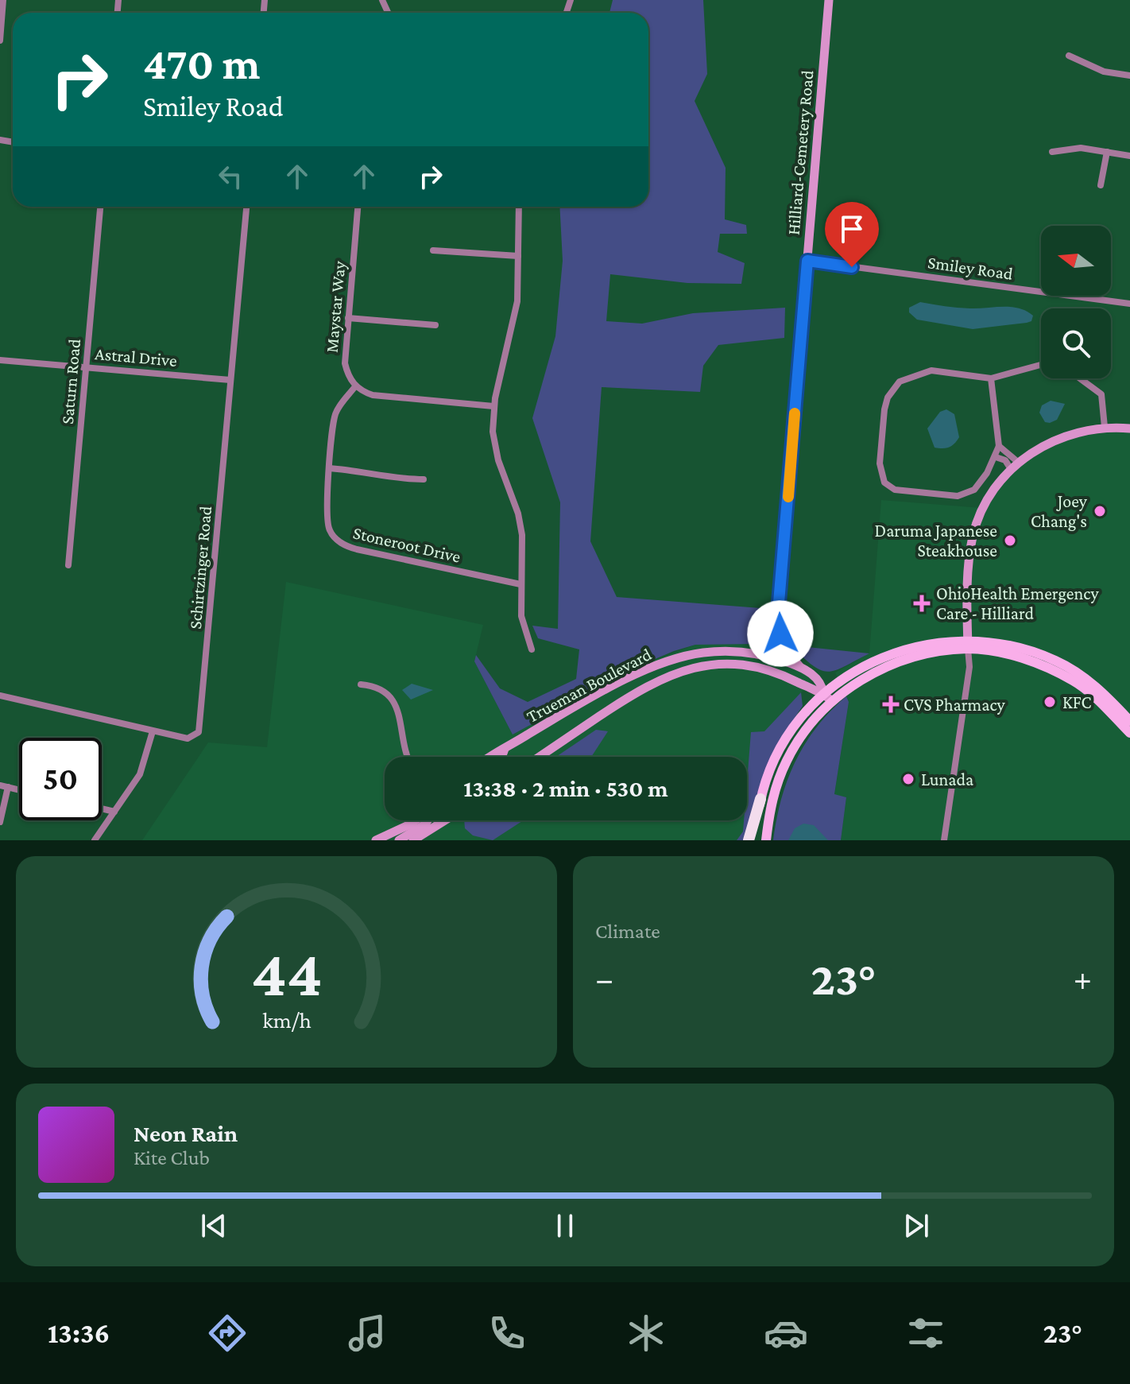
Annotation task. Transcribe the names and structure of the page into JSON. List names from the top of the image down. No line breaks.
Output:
{"streets":{"main road":["Hilliard-Cemetery Road","Trueman Boulevard"],"street":["Smiley Road","Maystar Way","Astral Drive","Saturn Road","Stoneroot Drive","Schirtzinger Road"]},"crossings":[["Hilliard-Cemetery Road","Smiley Road"],["Hilliard-Cemetery Road","Trueman Boulevard"],["Maystar Way","Stoneroot Drive"],["Astral Drive","Saturn Road"],["Astral Drive","Schirtzinger Road"]],"places":{"other":["Joey Chang's","Daruma Japanese Steakhouse","KFC","Lunada"],"health":["OhioHealth Emergency Care - Hilliard","CVS Pharmacy"]},"north":"left","page":{"turn":["470 m","Smiley Road"],"limit":"50","trip":"13:38 · 2 min · 530 m","tile":"Climate","heat":["−","23°","+"],"song":["Neon Rain","Kite Club"],"tabs":["13:36","23°"],"gauge":["44","km/h"]}}
